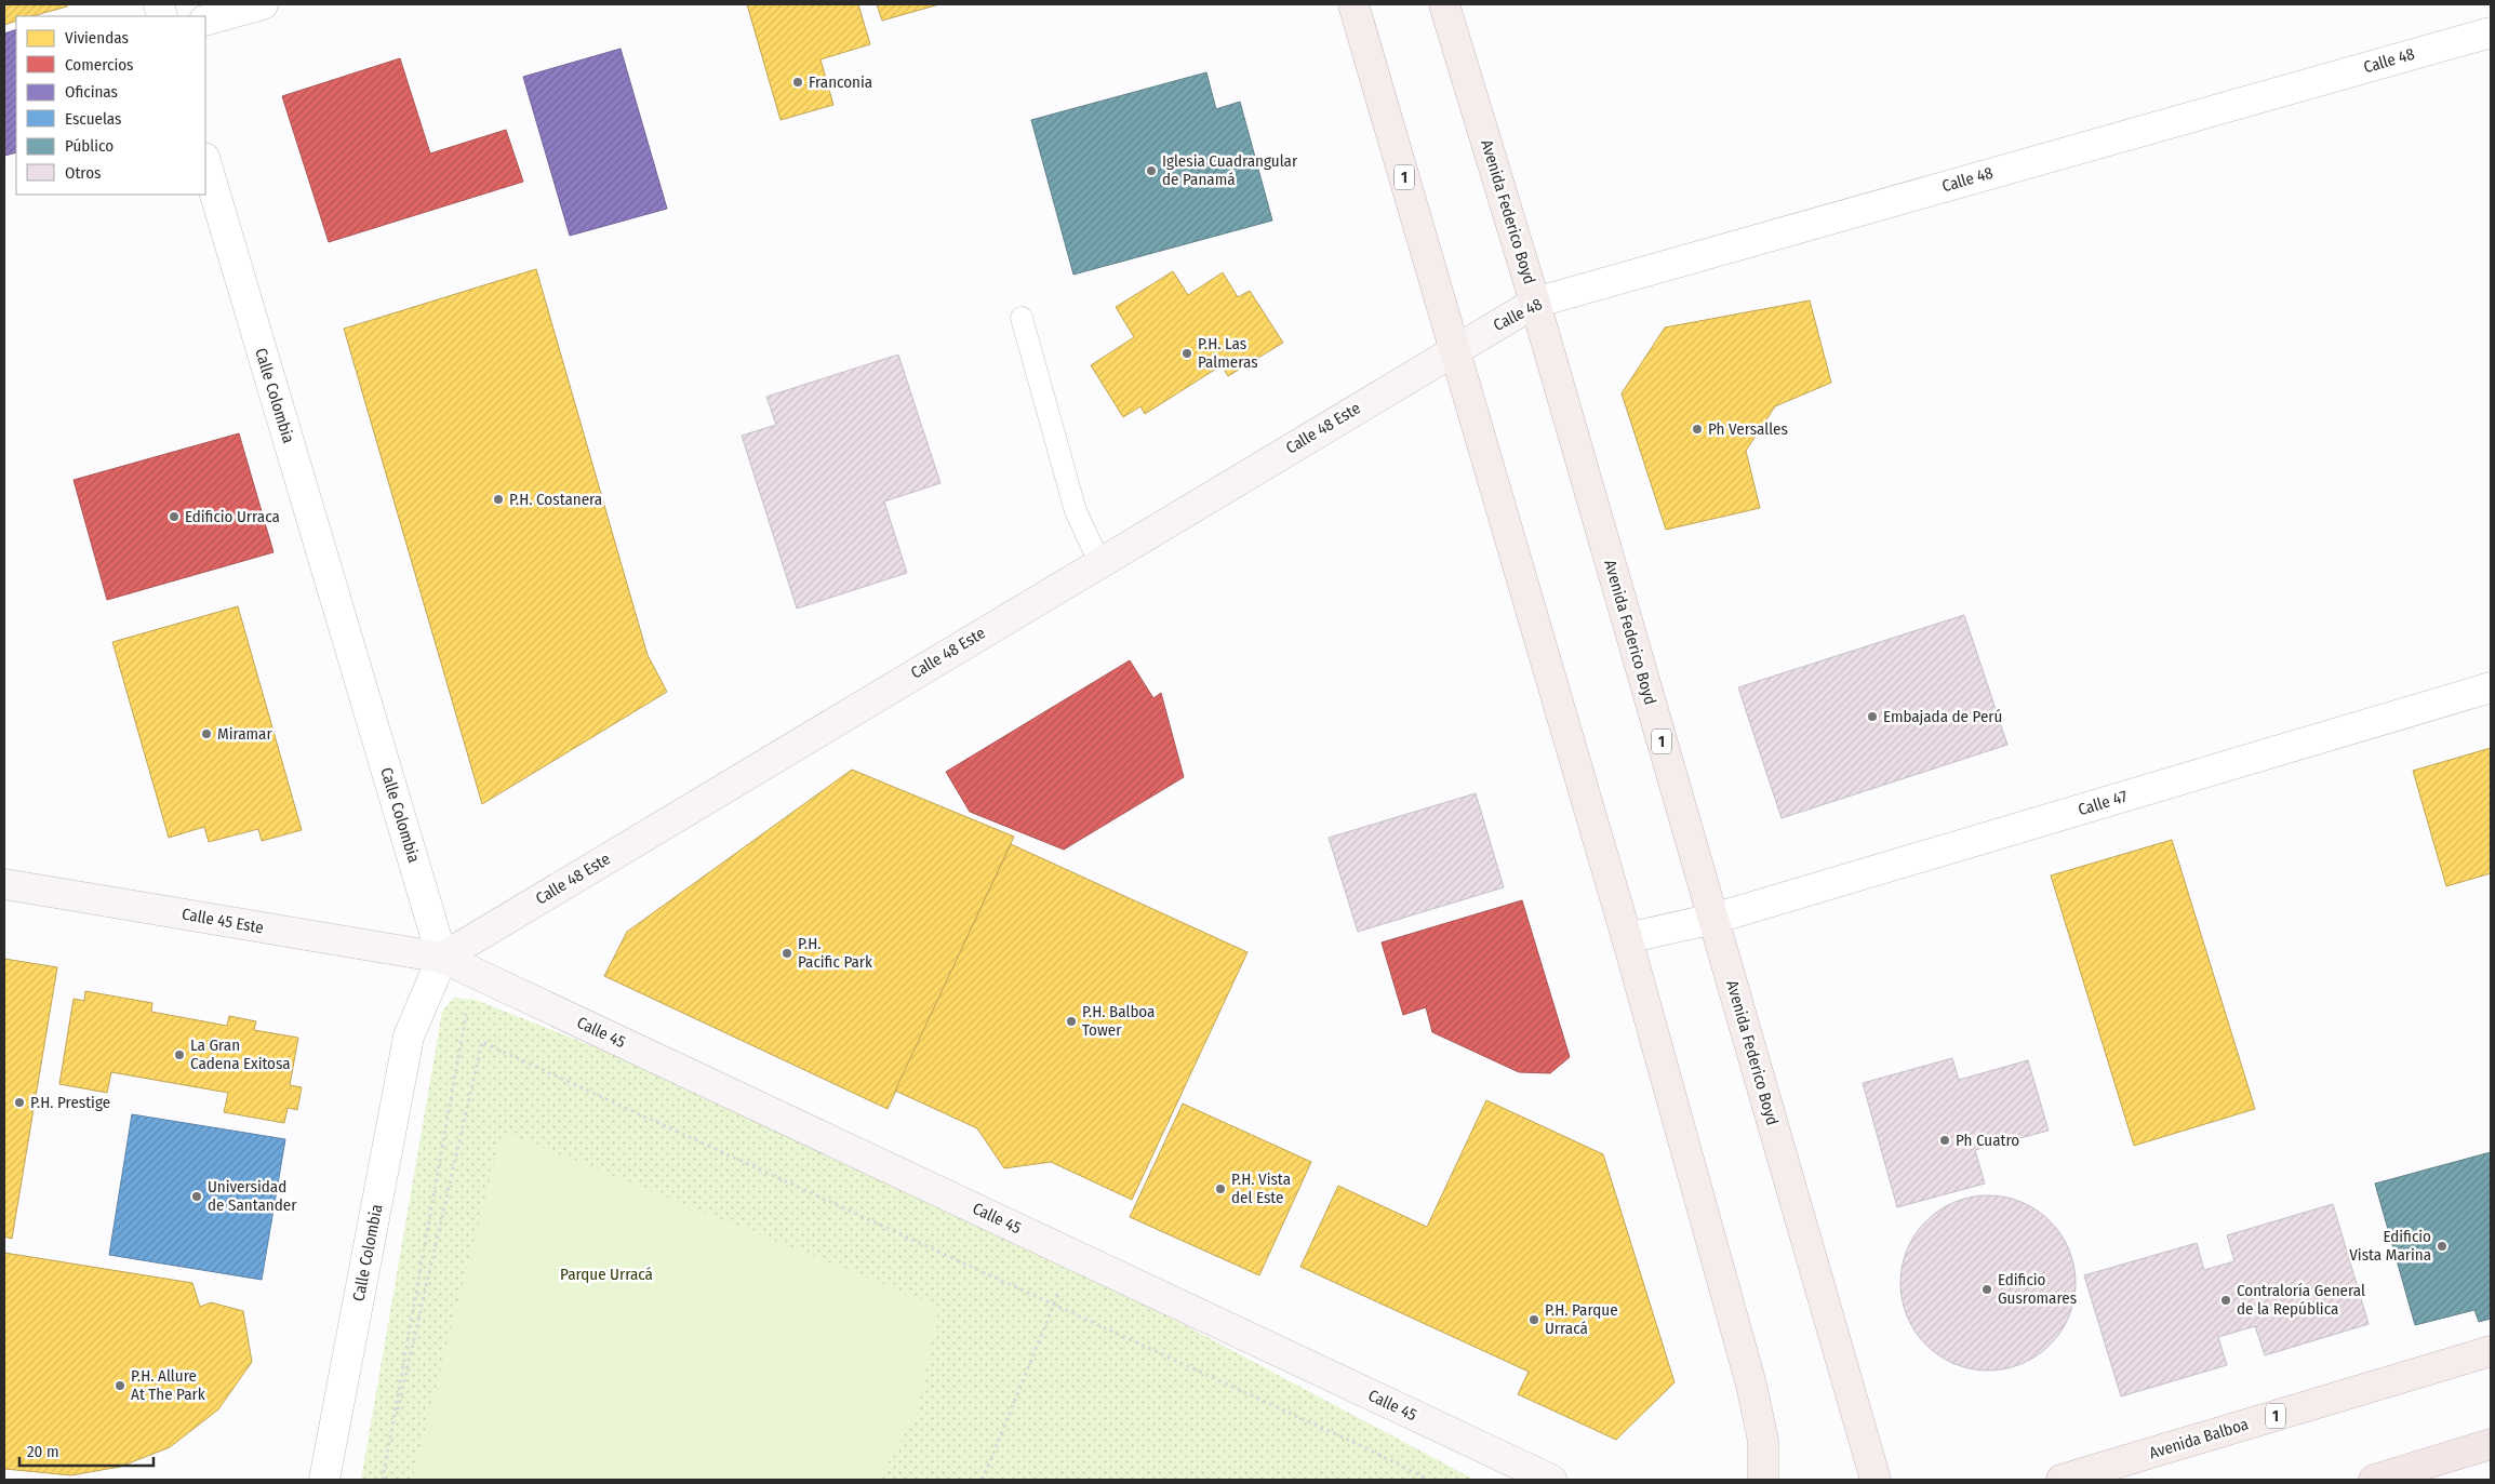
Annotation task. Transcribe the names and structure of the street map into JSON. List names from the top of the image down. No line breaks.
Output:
{"streets":{"main road":["Calle 48","1","Avenida Federico Boyd","Calle 48 Este","Calle 45 Este","Calle 45","Avenida Balboa"],"street":["Calle Colombia","Calle 47"]},"crossings":[["Calle 48","1"],["Calle 48","Avenida Federico Boyd"],["Calle 48","Calle 48 Este"],["1","Calle 48 Este"],["1","Calle 47"],["Avenida Federico Boyd","Calle 47"],["Calle Colombia","Calle 48 Este"],["Calle Colombia","Calle 45 Este"],["Calle Colombia","Calle 45"],["Calle 48 Este","Calle 45 Este"],["Calle 48 Este","Calle 45"],["Calle 45 Este","Calle 45"]],"parks":["Parque Urracá"],"places":["Franconia","Iglesia Cuadrangular de Panamá","P.H. Las Palmeras","Ph Versalles","P.H. Costanera","Edificio Urraca","Embajada de Perú","Miramar","P.H. Pacific Park","P.H. Balboa Tower","La Gran Cadena Exitosa","P.H. Prestige","Ph Cuatro","P.H. Vista del Este","Universidad de Santander","Edificio Vista Marina","Edificio Gusromares","Contraloría General de la República","P.H. Parque Urracá","P.H. Allure At The Park"],"legend":["Viviendas","Comercios","Oficinas","Escuelas","Público","Otros"],"scale_bar":"20 m"}
